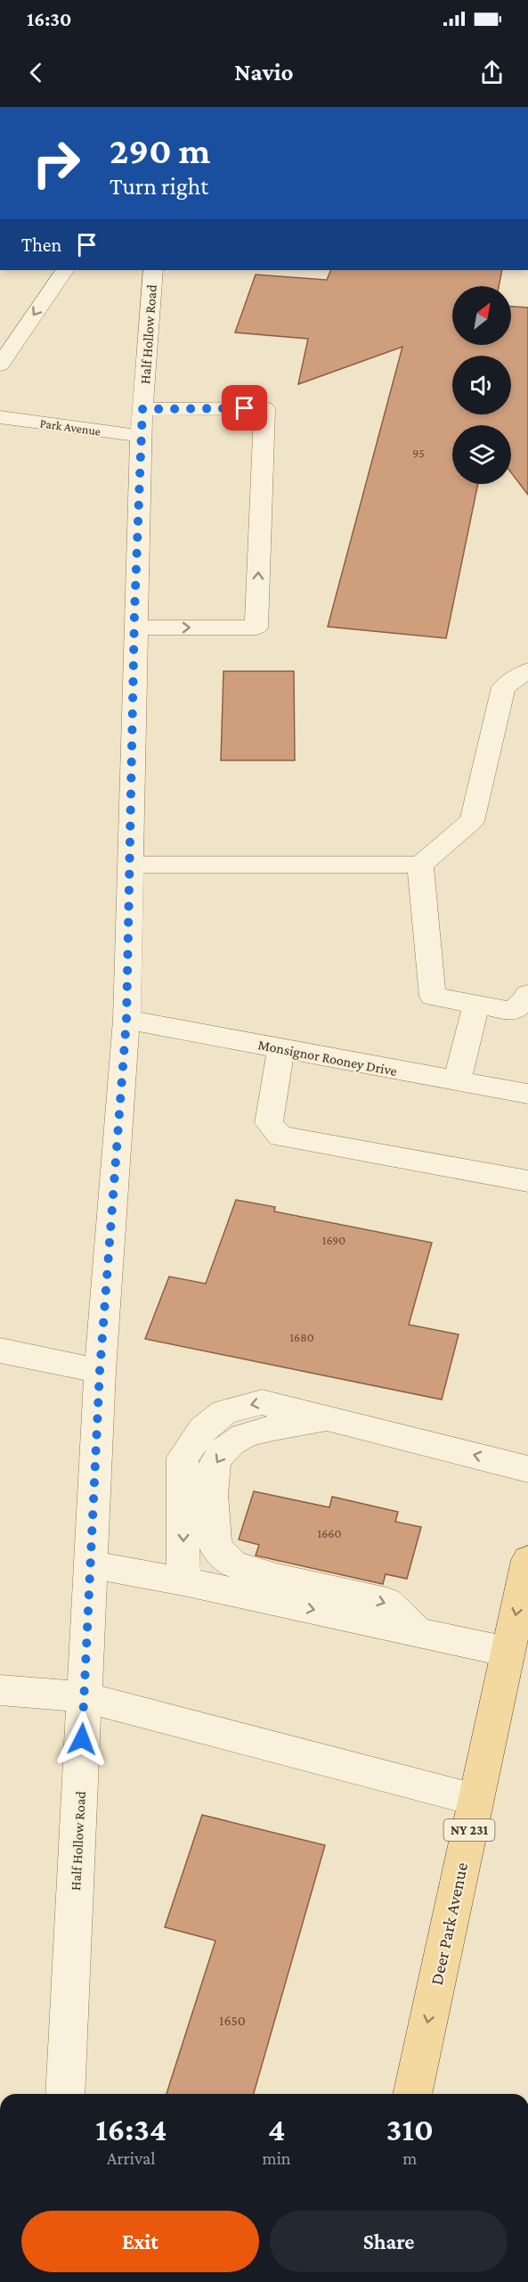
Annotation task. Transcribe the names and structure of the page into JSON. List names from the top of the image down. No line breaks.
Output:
{"streets":{"main road":["NY 231","Deer Park Avenue"],"street":["Half Hollow Road","Park Avenue","Monsignor Rooney Drive"]},"crossings":[["Half Hollow Road","Park Avenue"],["Half Hollow Road","Monsignor Rooney Drive"]],"one_way":["Deer Park Avenue"],"house_numbers":["95","1690","1680","1660","1650"],"north":"top right","page":{"status":"16:30","header":"Navio","turn":["290 m","Turn right"],"then":"Then","eta":["16:34","Arrival","4","min","310","m"],"buttons":["Exit","Share"]}}
